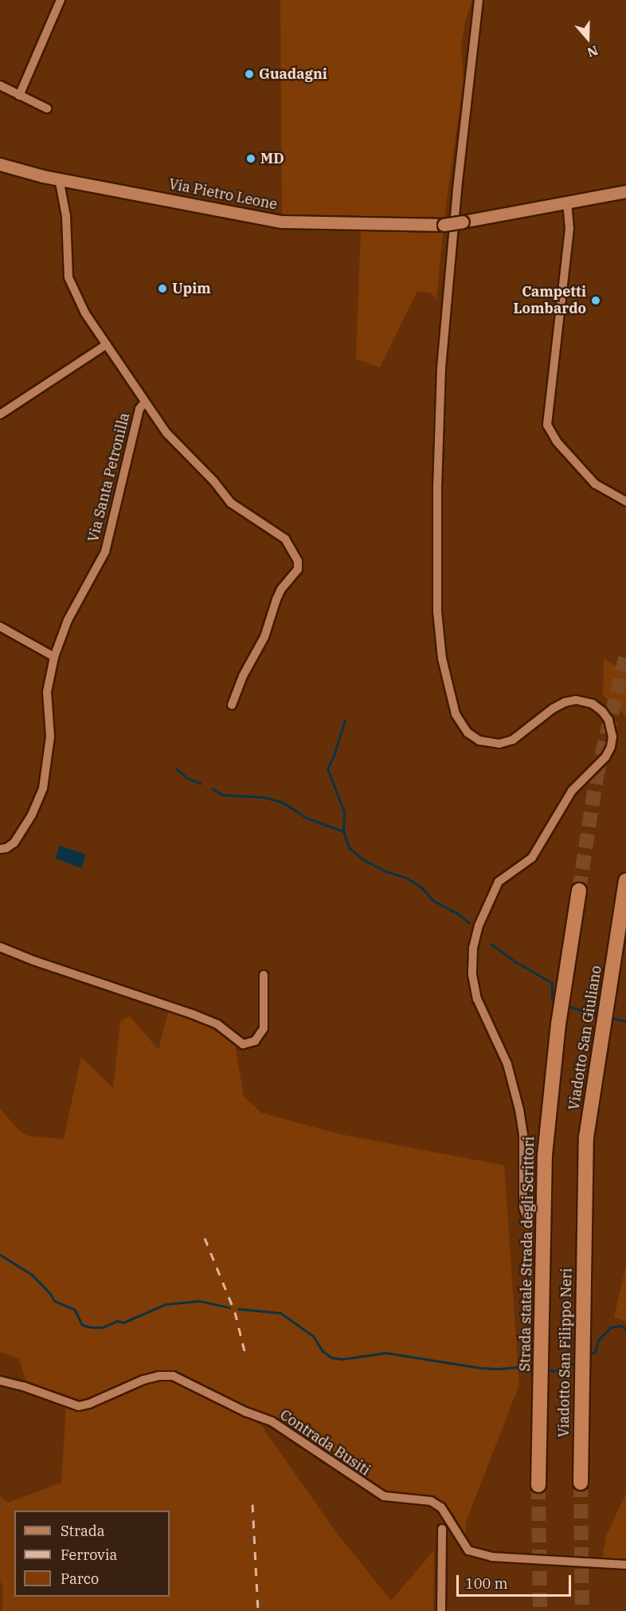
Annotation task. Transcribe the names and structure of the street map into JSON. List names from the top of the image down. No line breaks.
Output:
{"streets":{"highway":["Viadotto San Giuliano","Strada statale Strada degli Scrittori","Viadotto San Filippo Neri"],"main road":["Via Pietro Leone"],"street":["Via Santa Petronilla","Contrada Busiti"]},"crossings":[["Via Pietro Leone","Via Santa Petronilla"],["Viadotto San Giuliano","Strada statale Strada degli Scrittori"],["Viadotto San Giuliano","Viadotto San Filippo Neri"]],"places":["Guadagni","MD","Upim","Campetti Lombardo"],"legend":["Strada","Ferrovia","Parco"],"scale_bar":"100 m","north":"bottom"}
